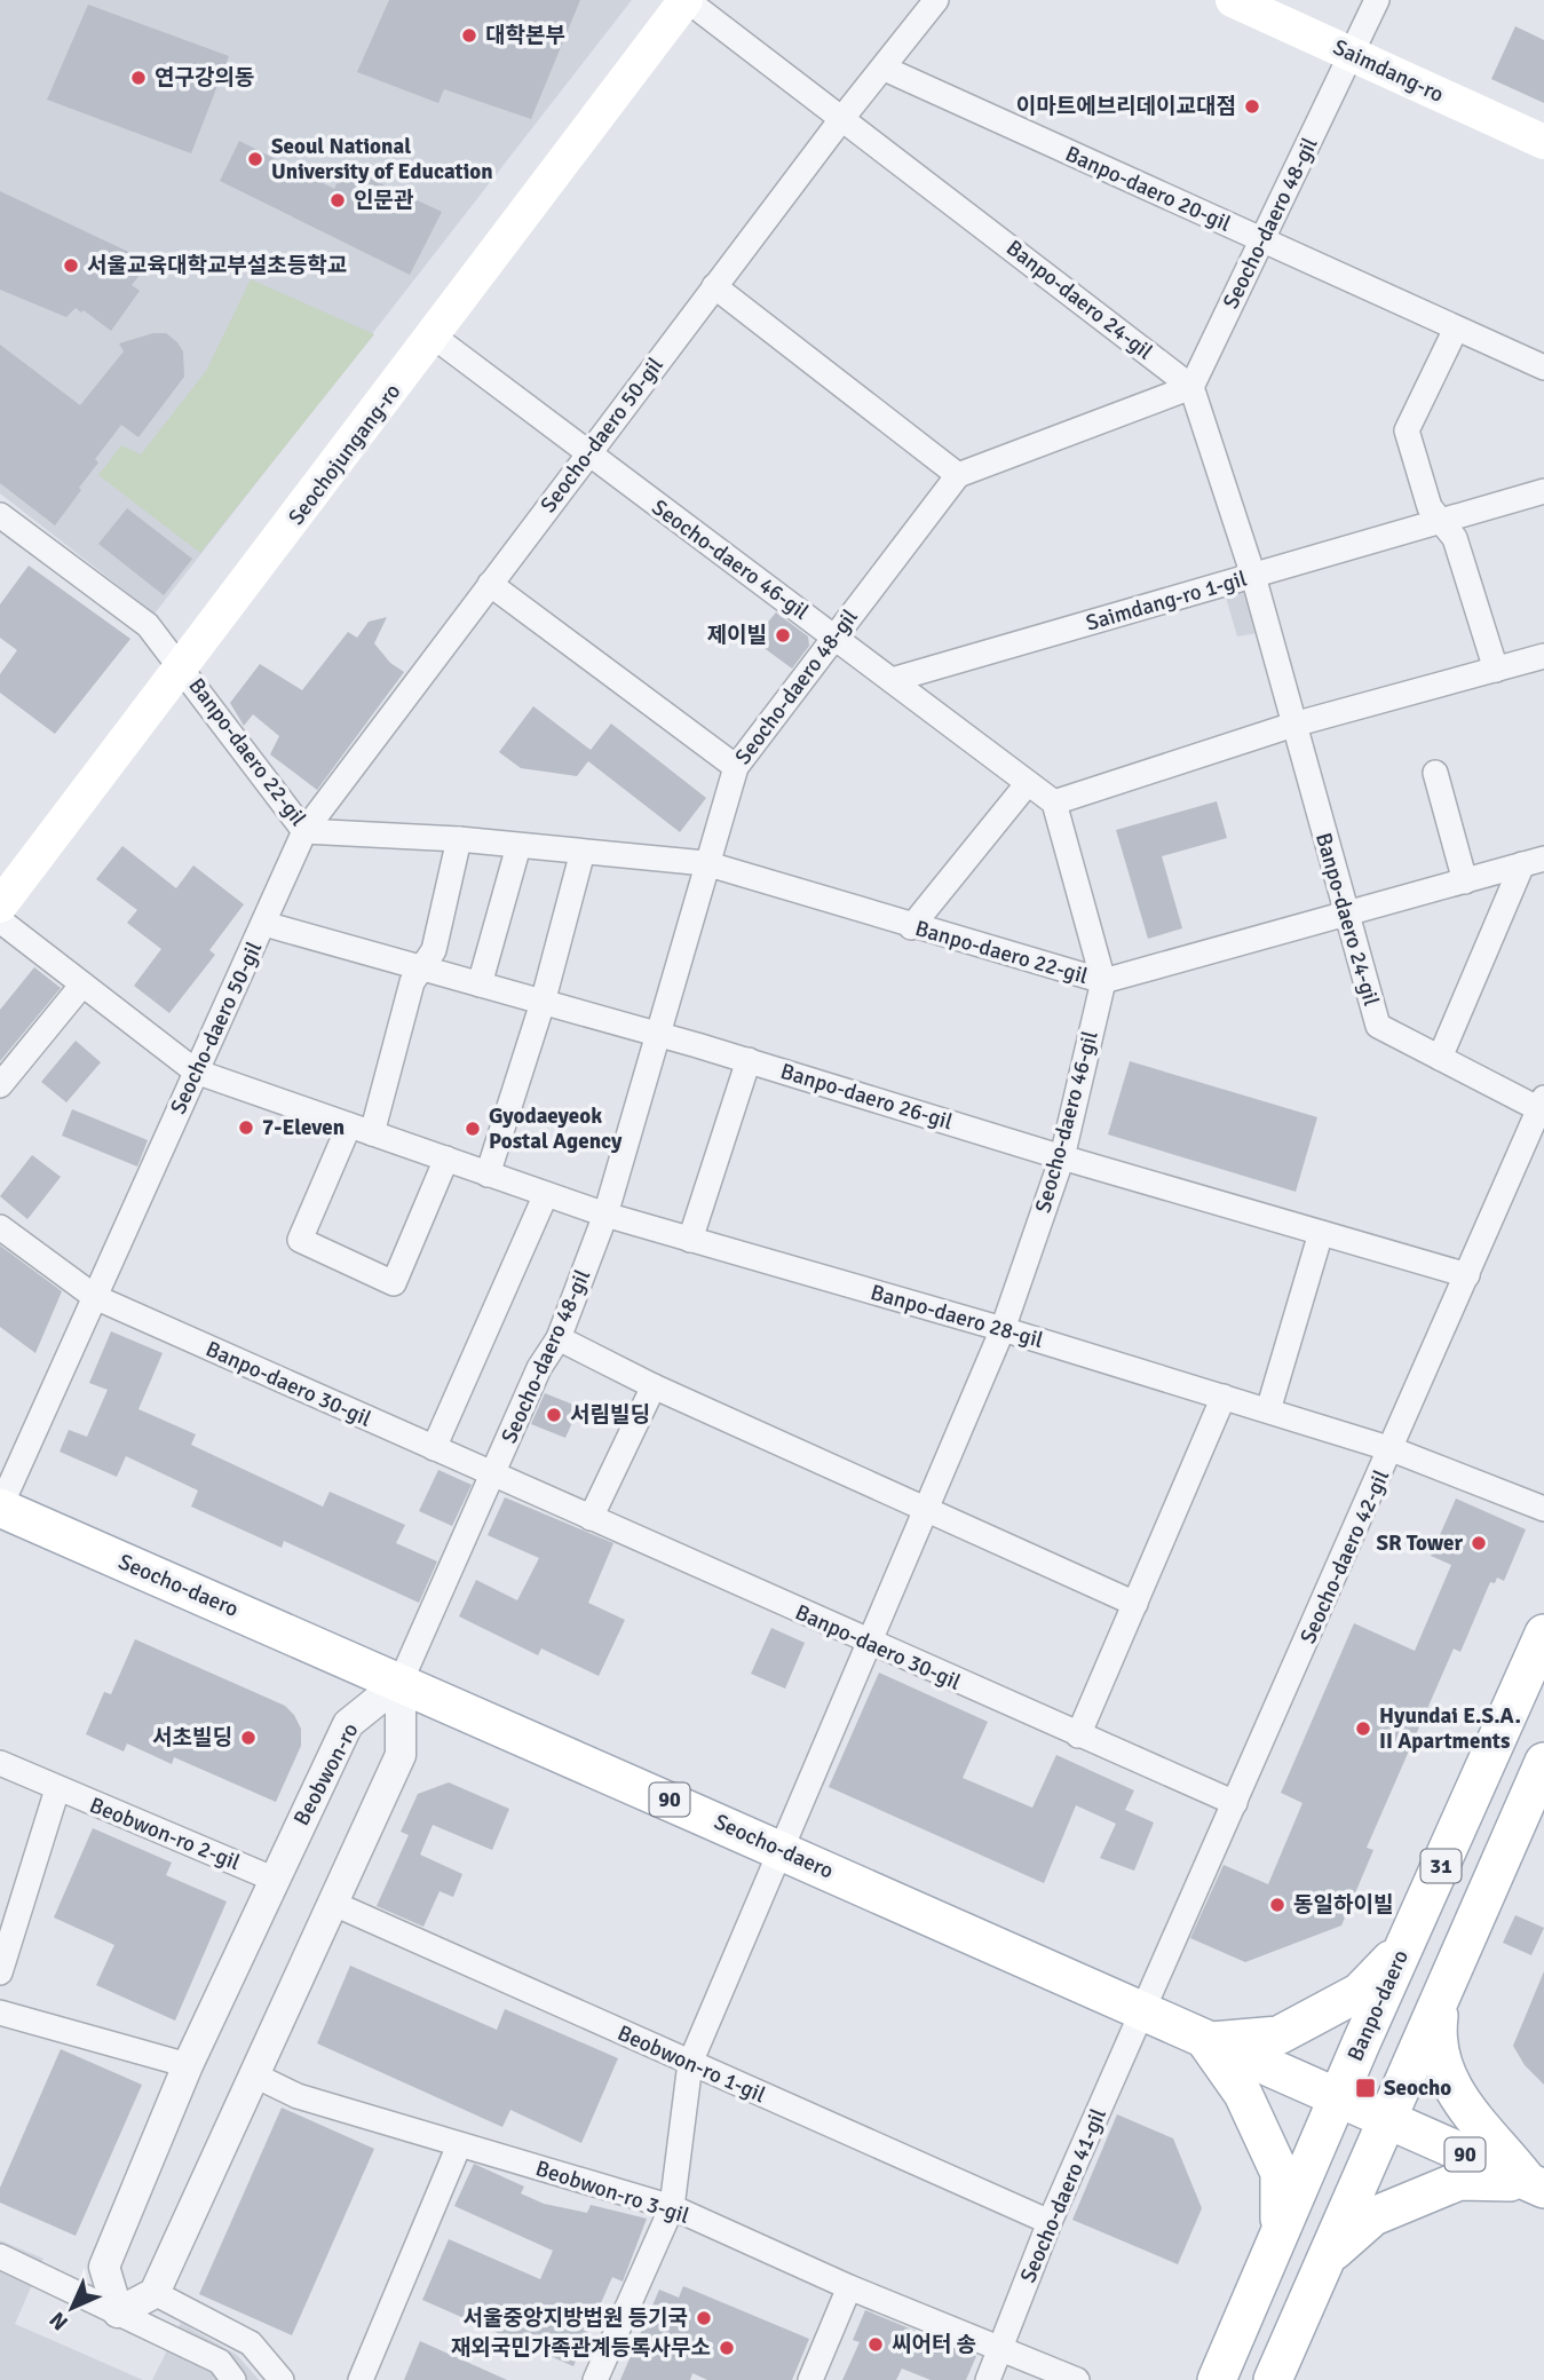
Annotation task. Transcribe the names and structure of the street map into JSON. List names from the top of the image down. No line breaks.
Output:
{"streets":{"main road":["Saimdang-ro","Seochojungang-ro","Seocho-daero","90","31","Banpo-daero"],"street":["Banpo-daero 20-gil","Seocho-daero 48-gil","Banpo-daero 24-gil","Seocho-daero 50-gil","Seocho-daero 46-gil","Saimdang-ro 1-gil","Banpo-daero 22-gil","Banpo-daero 26-gil","Banpo-daero 28-gil","Banpo-daero 30-gil","Seocho-daero 42-gil","Beobwon-ro","Beobwon-ro 2-gil","Beobwon-ro 1-gil","Beobwon-ro 3-gil","Seocho-daero 41-gil"]},"crossings":[["Saimdang-ro","Seocho-daero 48-gil"],["Banpo-daero 20-gil","Seocho-daero 48-gil"],["Banpo-daero 20-gil","Seocho-daero 50-gil"],["Seocho-daero 48-gil","Banpo-daero 24-gil"],["Seocho-daero 48-gil","Seocho-daero 46-gil"],["Seocho-daero 48-gil","Banpo-daero 22-gil"],["Seocho-daero 48-gil","Banpo-daero 26-gil"],["Seocho-daero 48-gil","Banpo-daero 28-gil"],["Seocho-daero 48-gil","Banpo-daero 30-gil"],["Seocho-daero 48-gil","Seocho-daero"],["Seocho-daero 48-gil","Beobwon-ro"],["Banpo-daero 24-gil","Seocho-daero 50-gil"],["Banpo-daero 24-gil","Seochojungang-ro"],["Banpo-daero 24-gil","Saimdang-ro 1-gil"],["Banpo-daero 24-gil","Banpo-daero 22-gil"],["Banpo-daero 24-gil","Seocho-daero 42-gil"],["Seocho-daero 50-gil","Seocho-daero 46-gil"],["Seocho-daero 50-gil","Banpo-daero 22-gil"],["Seocho-daero 50-gil","Banpo-daero 26-gil"],["Seocho-daero 50-gil","Banpo-daero 28-gil"],["Seocho-daero 50-gil","Banpo-daero 30-gil"],["Seocho-daero 50-gil","Seocho-daero"],["Seochojungang-ro","Seocho-daero 46-gil"],["Seochojungang-ro","Banpo-daero 22-gil"],["Seocho-daero 46-gil","Saimdang-ro 1-gil"],["Seocho-daero 46-gil","Banpo-daero 22-gil"],["Seocho-daero 46-gil","Banpo-daero 26-gil"],["Seocho-daero 46-gil","Banpo-daero 28-gil"],["Seocho-daero 46-gil","Banpo-daero 30-gil"],["Seocho-daero 46-gil","Seocho-daero"],["Seocho-daero 46-gil","Beobwon-ro 1-gil"],["Seocho-daero 46-gil","Beobwon-ro 3-gil"],["Banpo-daero 26-gil","Seocho-daero 42-gil"],["Banpo-daero 28-gil","Seocho-daero 42-gil"],["Banpo-daero 30-gil","Seocho-daero 42-gil"],["Seocho-daero 42-gil","Seocho-daero"],["Seocho-daero 42-gil","Seocho-daero 41-gil"],["Seocho-daero","Beobwon-ro"],["Seocho-daero","31"],["Seocho-daero","Banpo-daero"],["Seocho-daero","Seocho-daero 41-gil"],["Beobwon-ro","Beobwon-ro 2-gil"],["Beobwon-ro 1-gil","Seocho-daero 41-gil"],["Beobwon-ro 3-gil","Seocho-daero 41-gil"]],"places":{"other":["대학본부","연구강의동","이마트에브리데이교대점","Seoul National University of Education","인문관","서울교육대학교부설초등학교","제이빌","7-Eleven","Gyodaeyeok Postal Agency","서림빌딩","SR Tower","Hyundai E.S.A. II Apartments","서초빌딩","동일하이빌","서울중앙지방법원 등기국","씨어터 송","재외국민가족관계등록사무소"],"transit":["Seocho"]},"north":"bottom left"}
